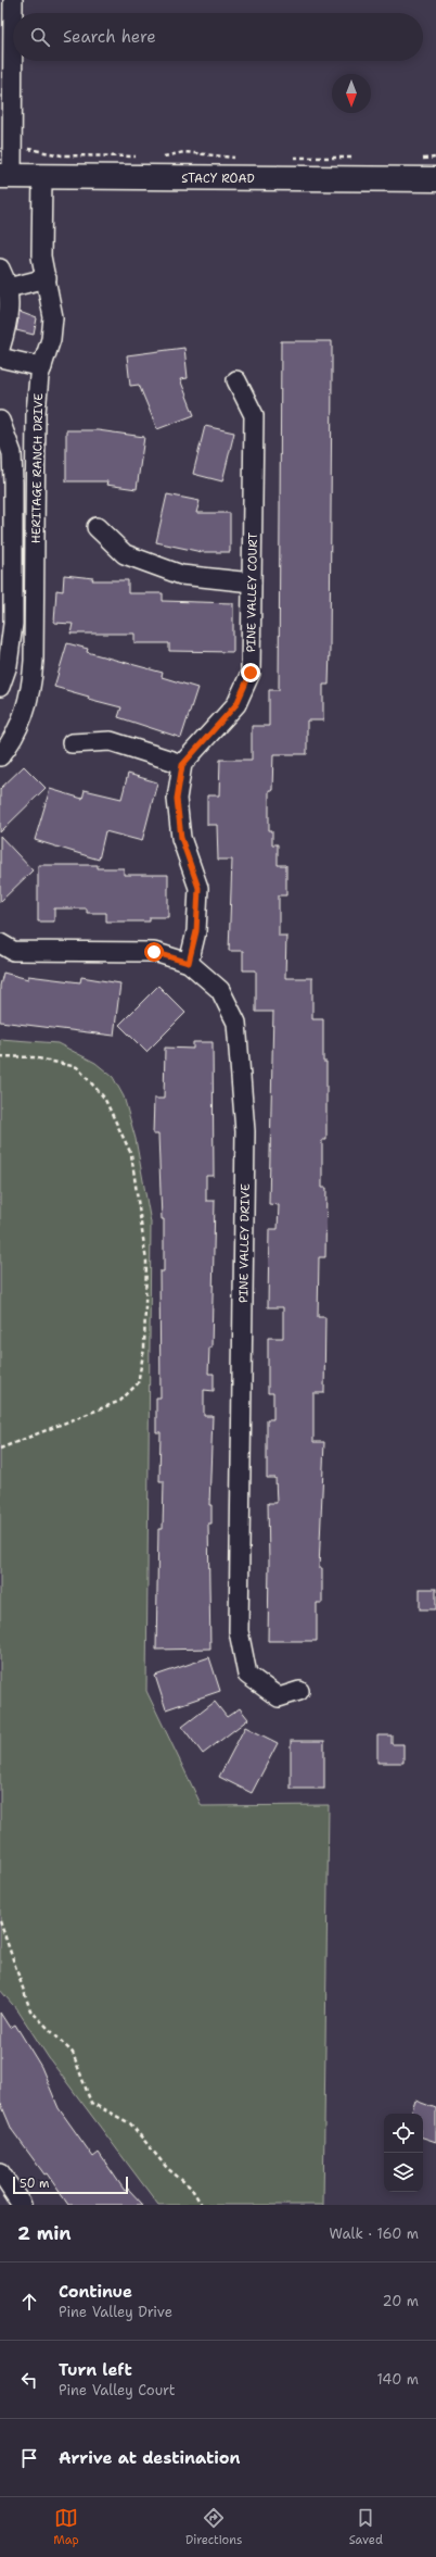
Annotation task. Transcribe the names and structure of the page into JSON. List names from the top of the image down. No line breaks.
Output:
{"streets":{"main road":["STACY ROAD"],"street":["HERITAGE RANCH DRIVE","PINE VALLEY COURT","PINE VALLEY DRIVE"]},"crossings":[["STACY ROAD","HERITAGE RANCH DRIVE"]],"scale_bar":"50 m","north":"bottom","page":{"search":"Search here","scale":"50 m","heading":["2 min","Walk · 160 m"],"list":[["Continue","Pine Valley Drive","20 m"],["Turn left","Pine Valley Court","140 m"],"Arrive at destination"],"nav":["Map","Directions","Saved"]}}
